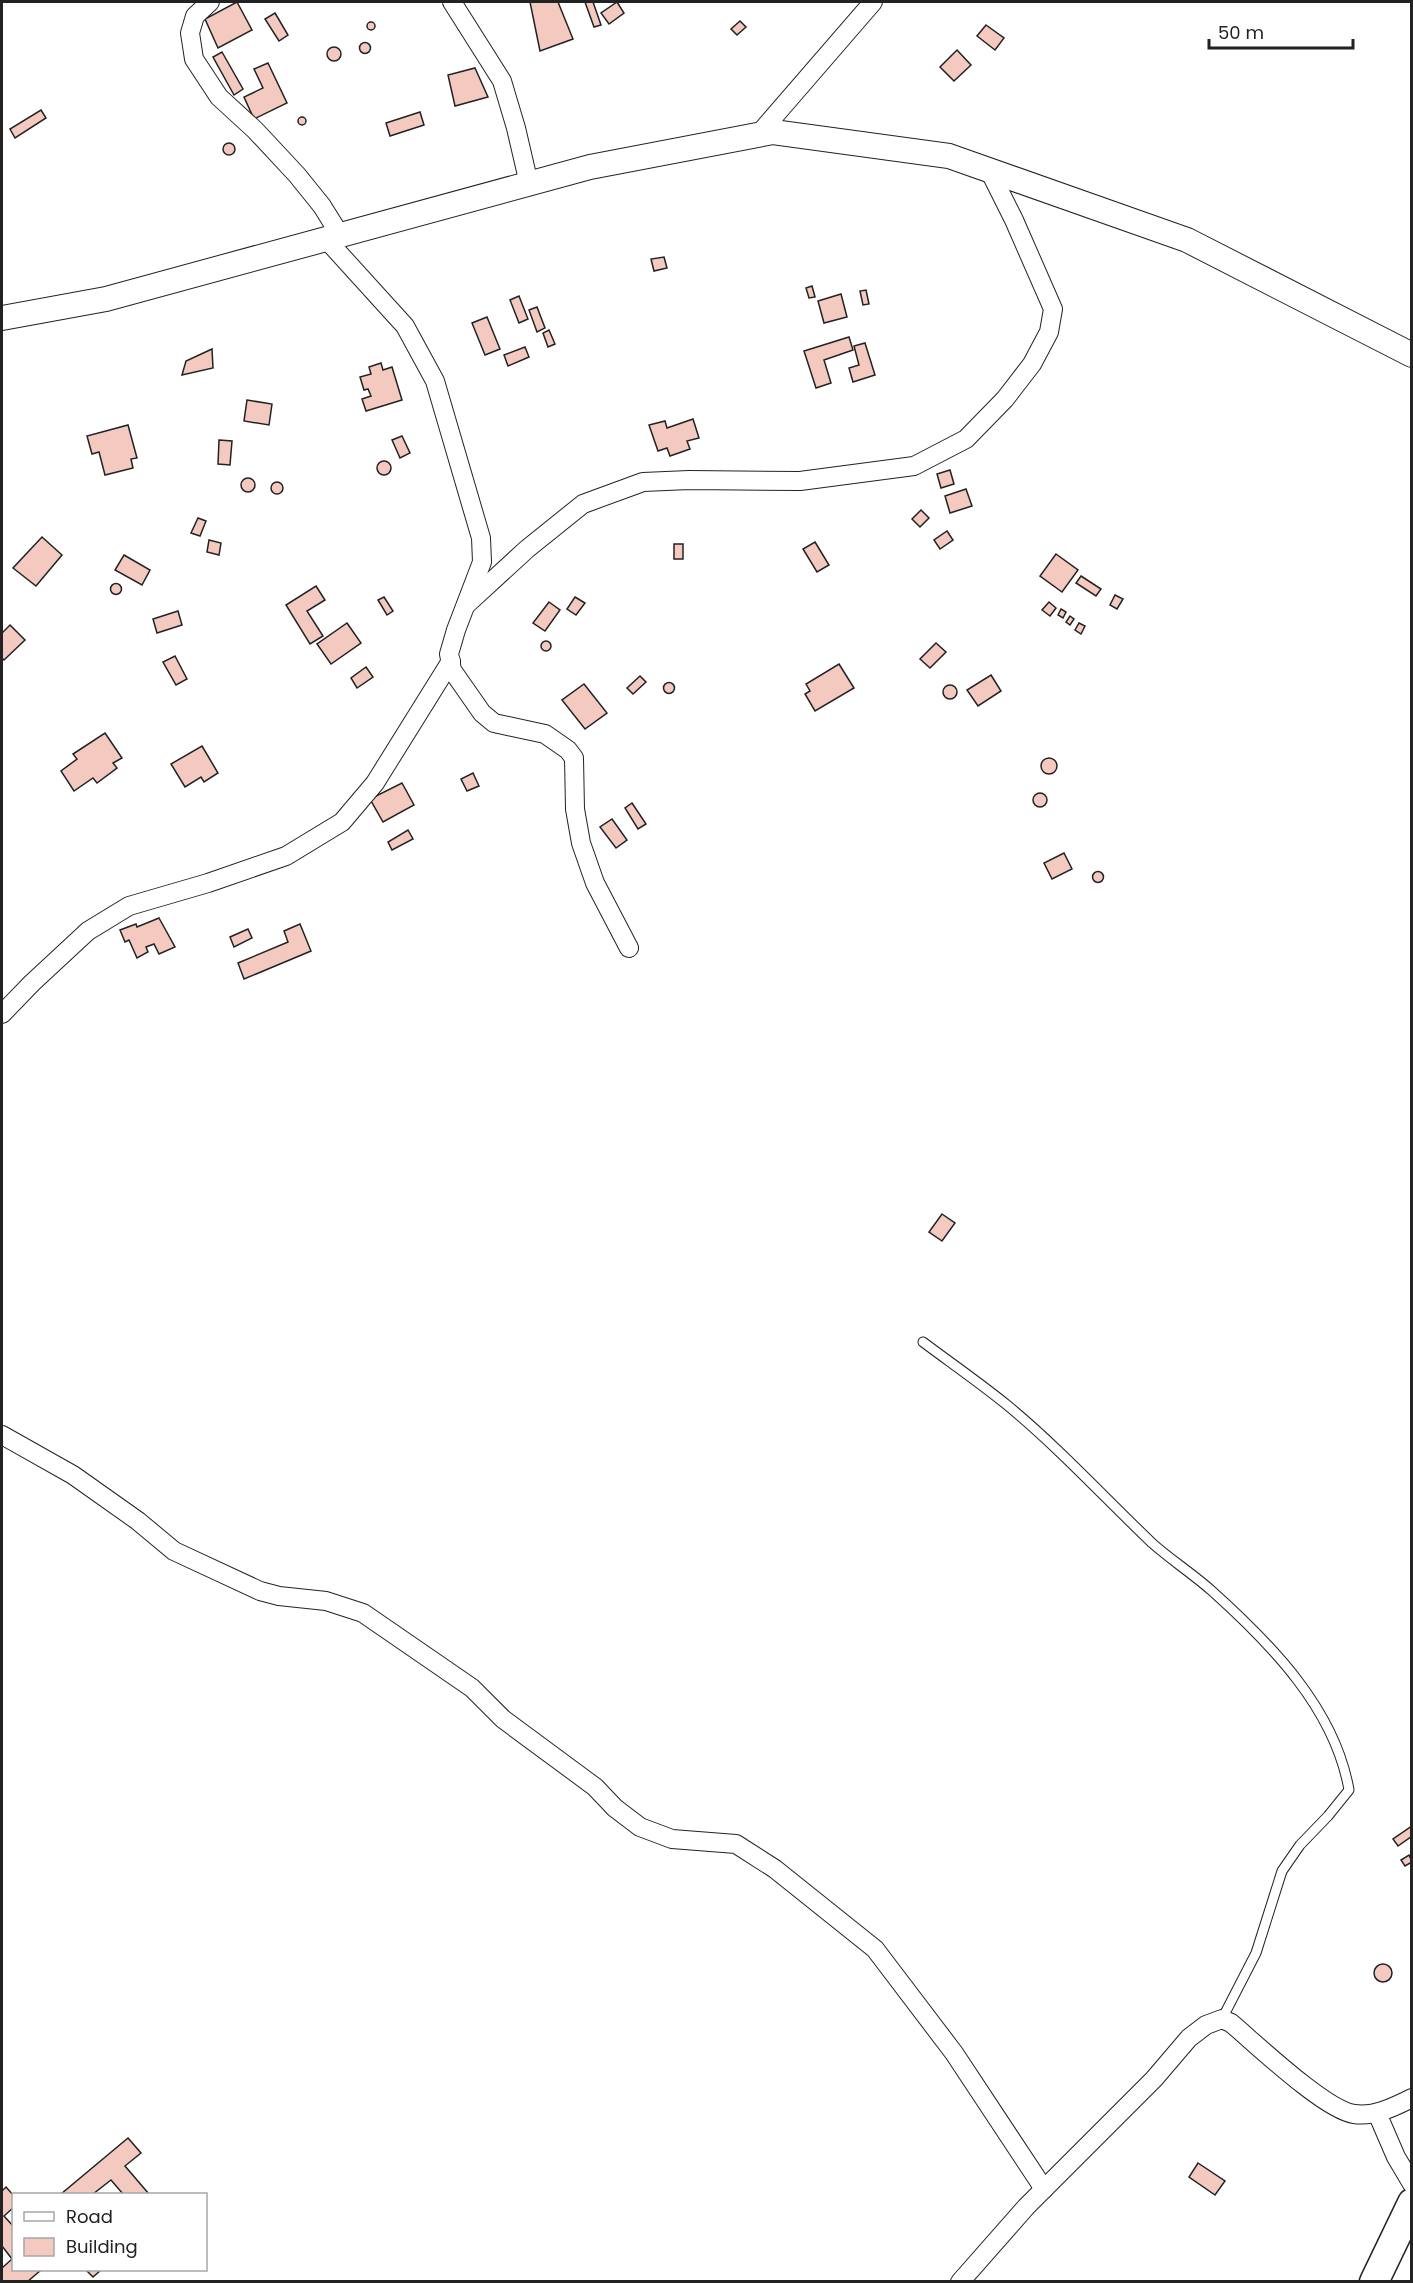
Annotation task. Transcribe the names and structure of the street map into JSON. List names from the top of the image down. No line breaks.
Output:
{"legend":["Road","Building"],"scale_bar":"50 m"}
